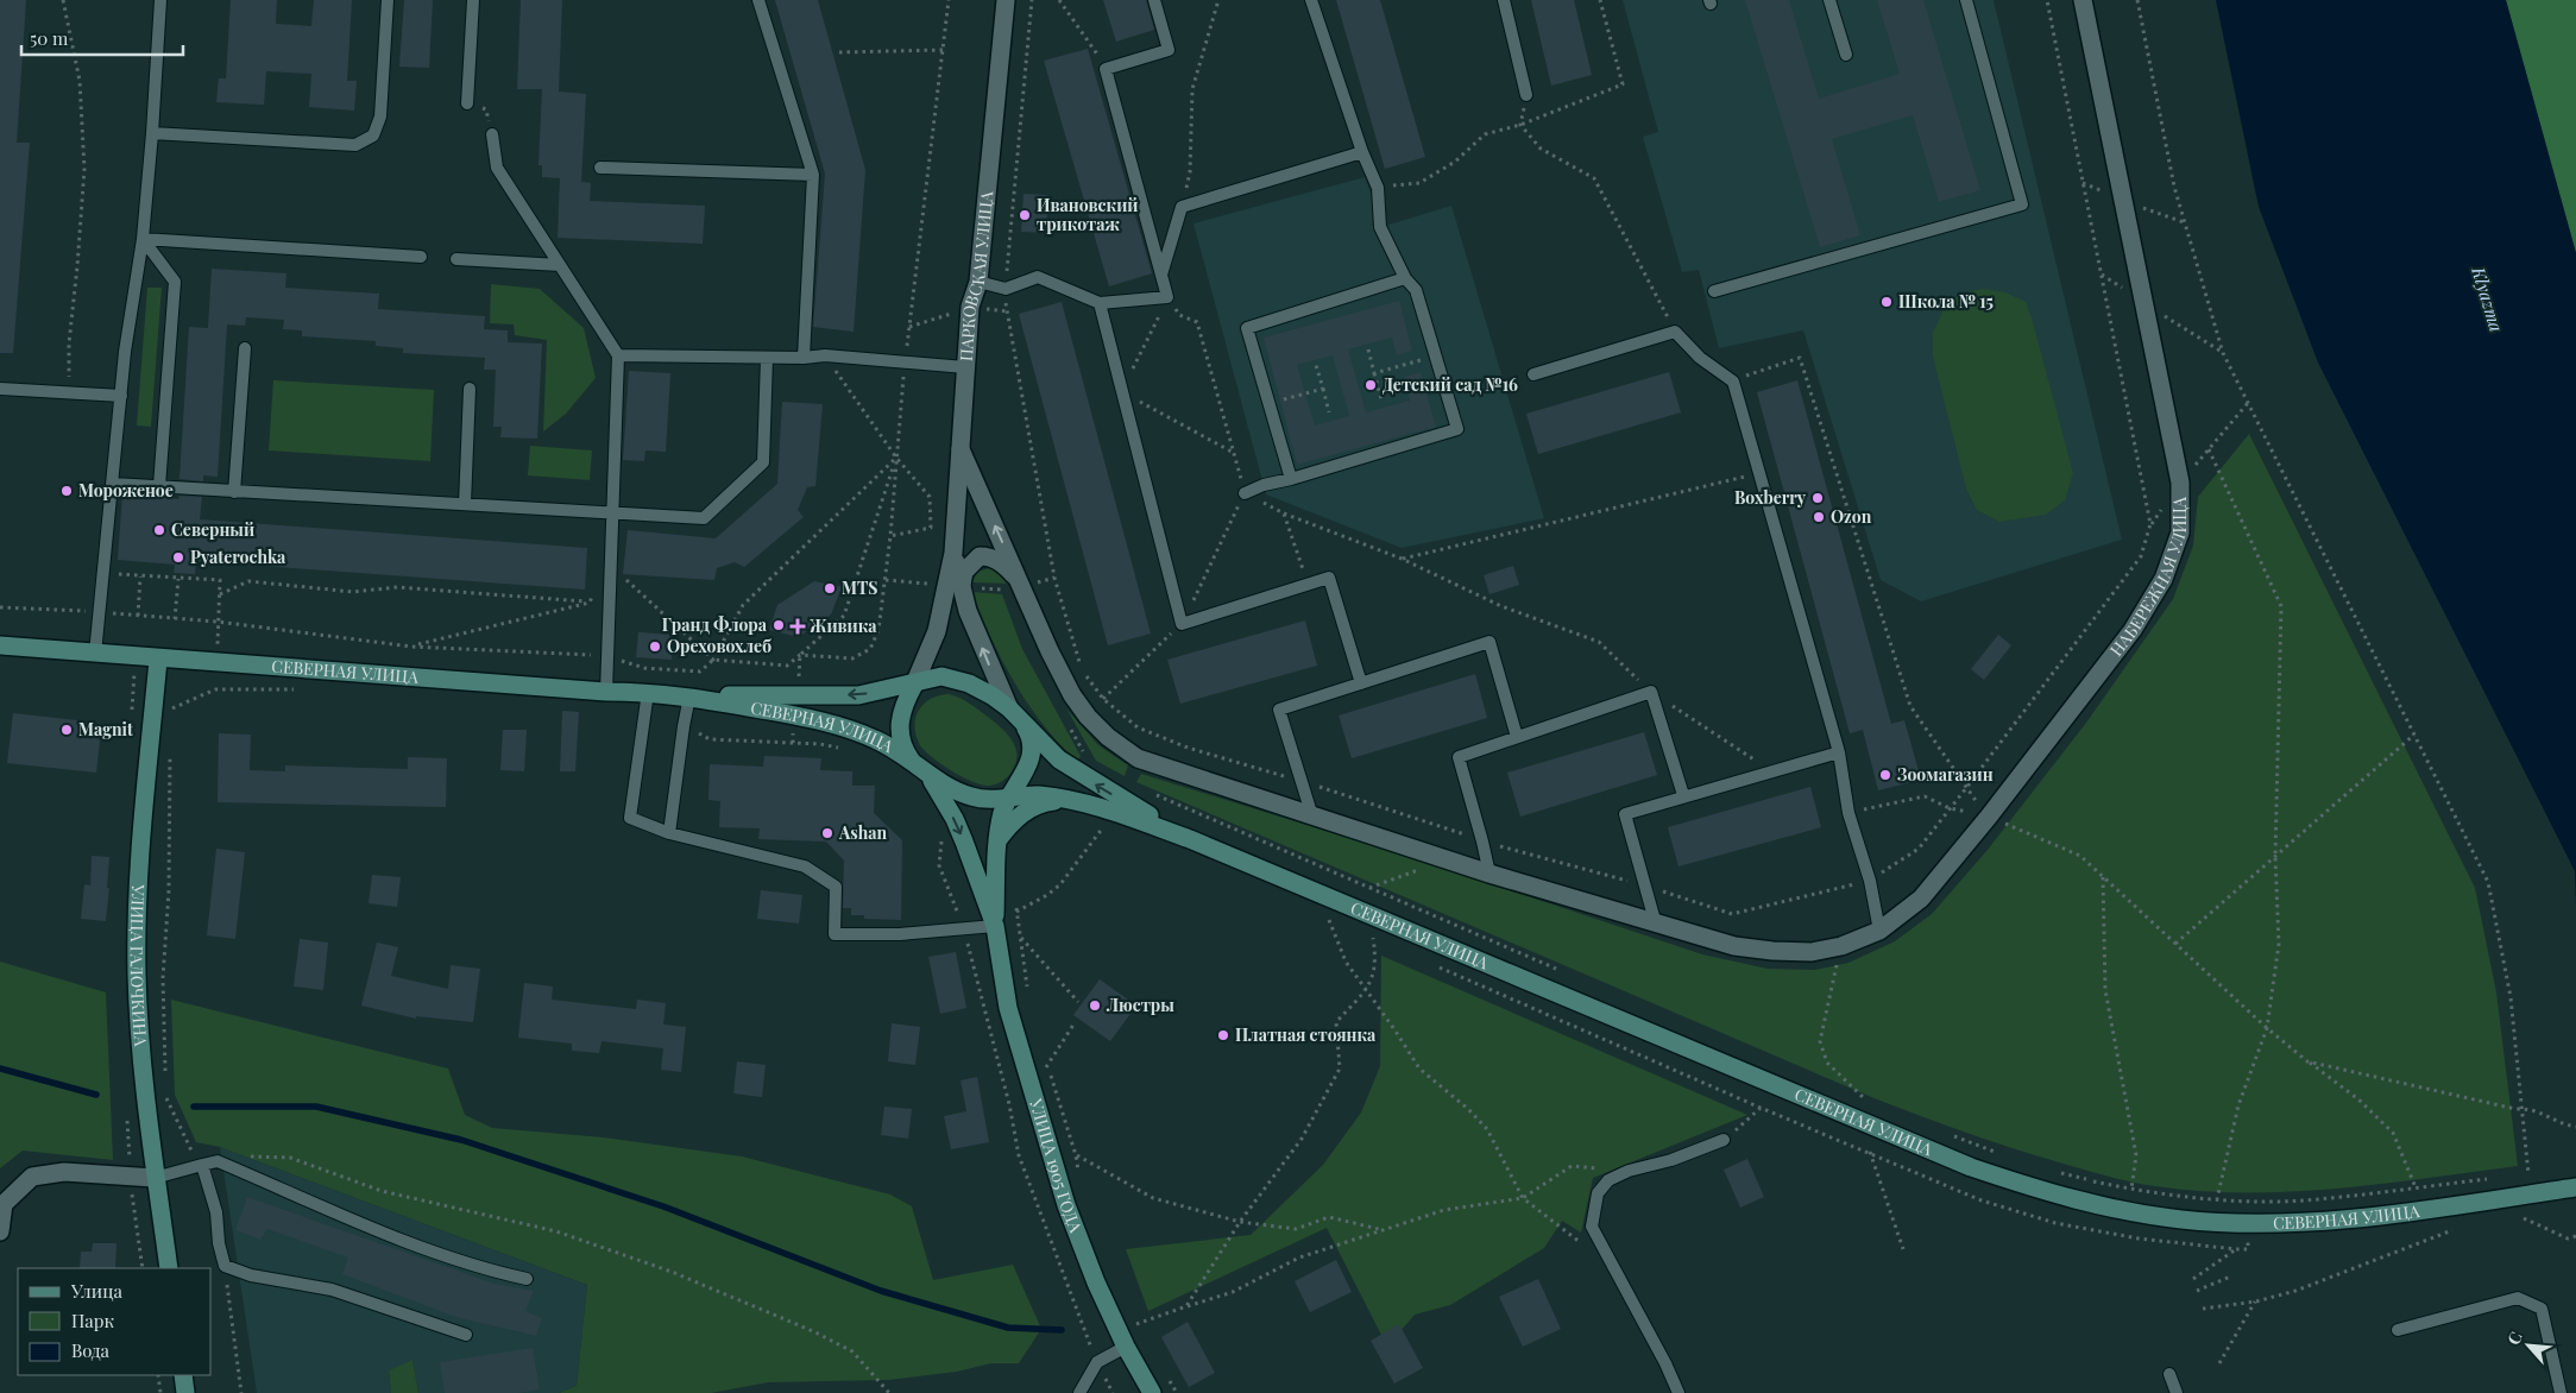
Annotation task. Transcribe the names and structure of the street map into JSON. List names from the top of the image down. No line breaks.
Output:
{"streets":{"main road":["СЕВЕРНАЯ УЛИЦА","УЛИЦА ГАЛОЧКИНА","УЛИЦА 1905 ГОДА"],"street":["ПАРКОВСКАЯ УЛИЦА","НАБЕРЕЖНАЯ УЛИЦА"]},"crossings":[["ПАРКОВСКАЯ УЛИЦА","СЕВЕРНАЯ УЛИЦА"],["ПАРКОВСКАЯ УЛИЦА","УЛИЦА 1905 ГОДА"],["СЕВЕРНАЯ УЛИЦА","УЛИЦА ГАЛОЧКИНА"],["СЕВЕРНАЯ УЛИЦА","УЛИЦА 1905 ГОДА"]],"water":["Klyazma"],"places":{"other":["Ивановский трикотаж","Школа № 15","Детский сад №16","Мороженое","Boxberry","Ozon","Северный","Pyaterochka","MTS","Гранд Флора","Ореховохлеб","Magnit","Зоомагазин","Аshan","Люстры","Платная стоянка"],"health":["Живика"]},"legend":["Улица","Парк","Вода"],"scale_bar":"50 m","north":"top left"}
